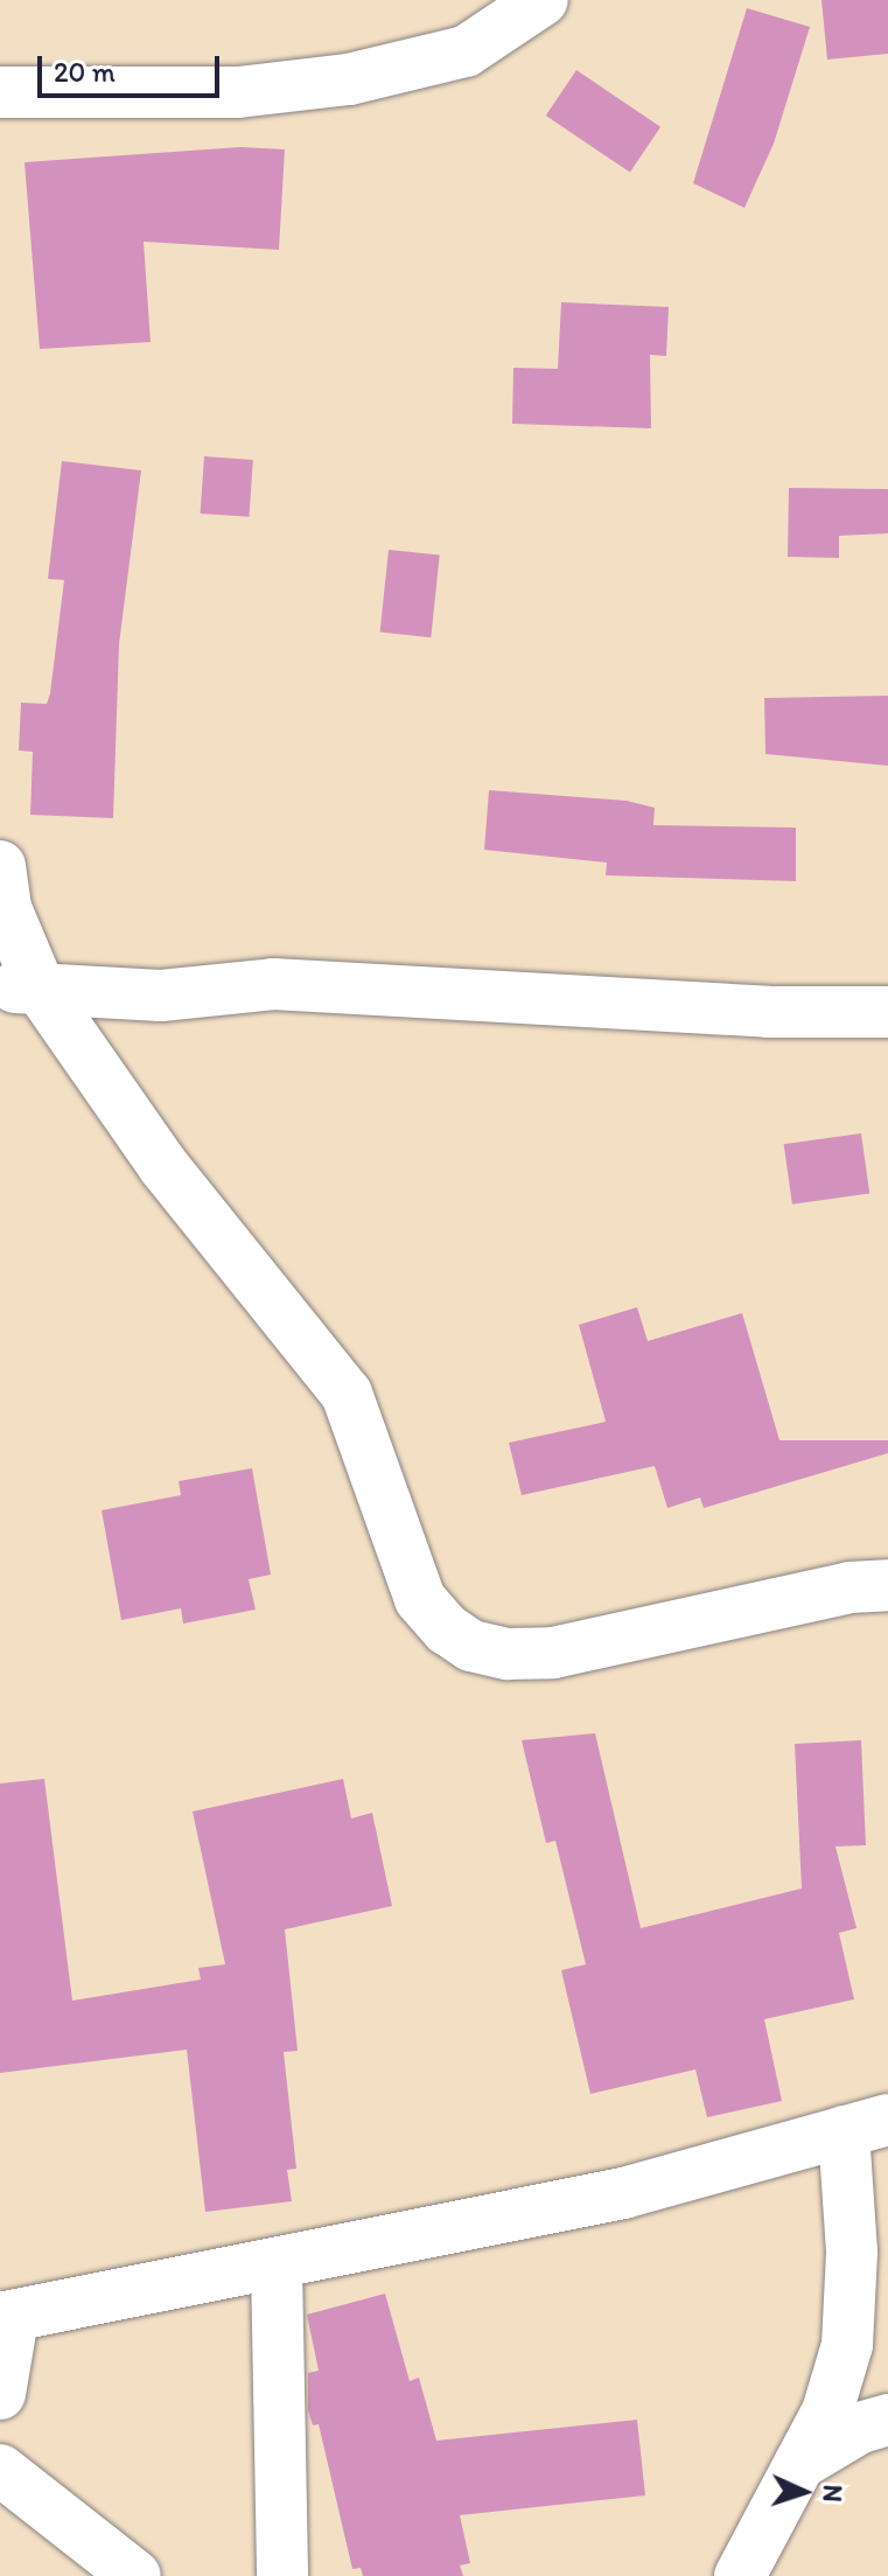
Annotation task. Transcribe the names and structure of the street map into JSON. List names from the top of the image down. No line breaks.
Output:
{"scale_bar":"20 m","north":"right"}
